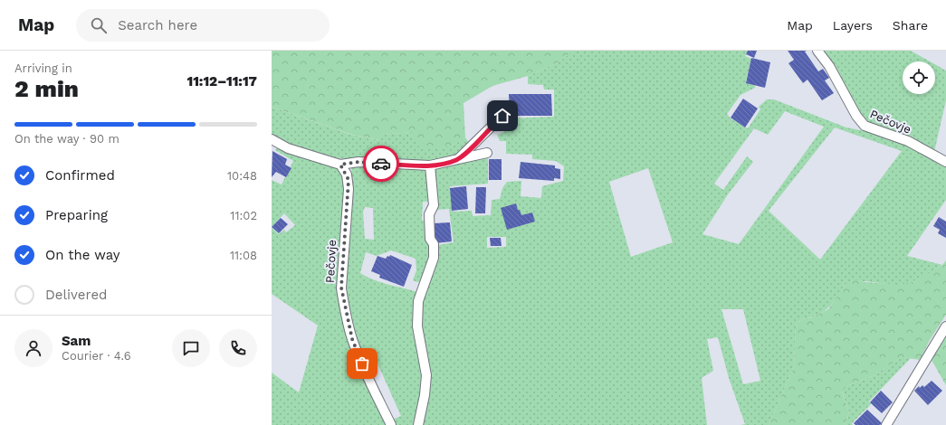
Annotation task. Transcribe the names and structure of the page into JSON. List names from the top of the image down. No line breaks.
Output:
{"streets":{"street":["Pečovje"]},"page":{"header":"Map","search":"Search here","nav":["Map","Layers","Share"],"heading":["2 min","Arriving in","11:12–11:17"],"panel":["Sam","Courier · 4.6"],"bar":"On the way · 90 m","list":[["Confirmed","10:48"],["Preparing","11:02"],["On the way","11:08"],"Delivered"]}}
